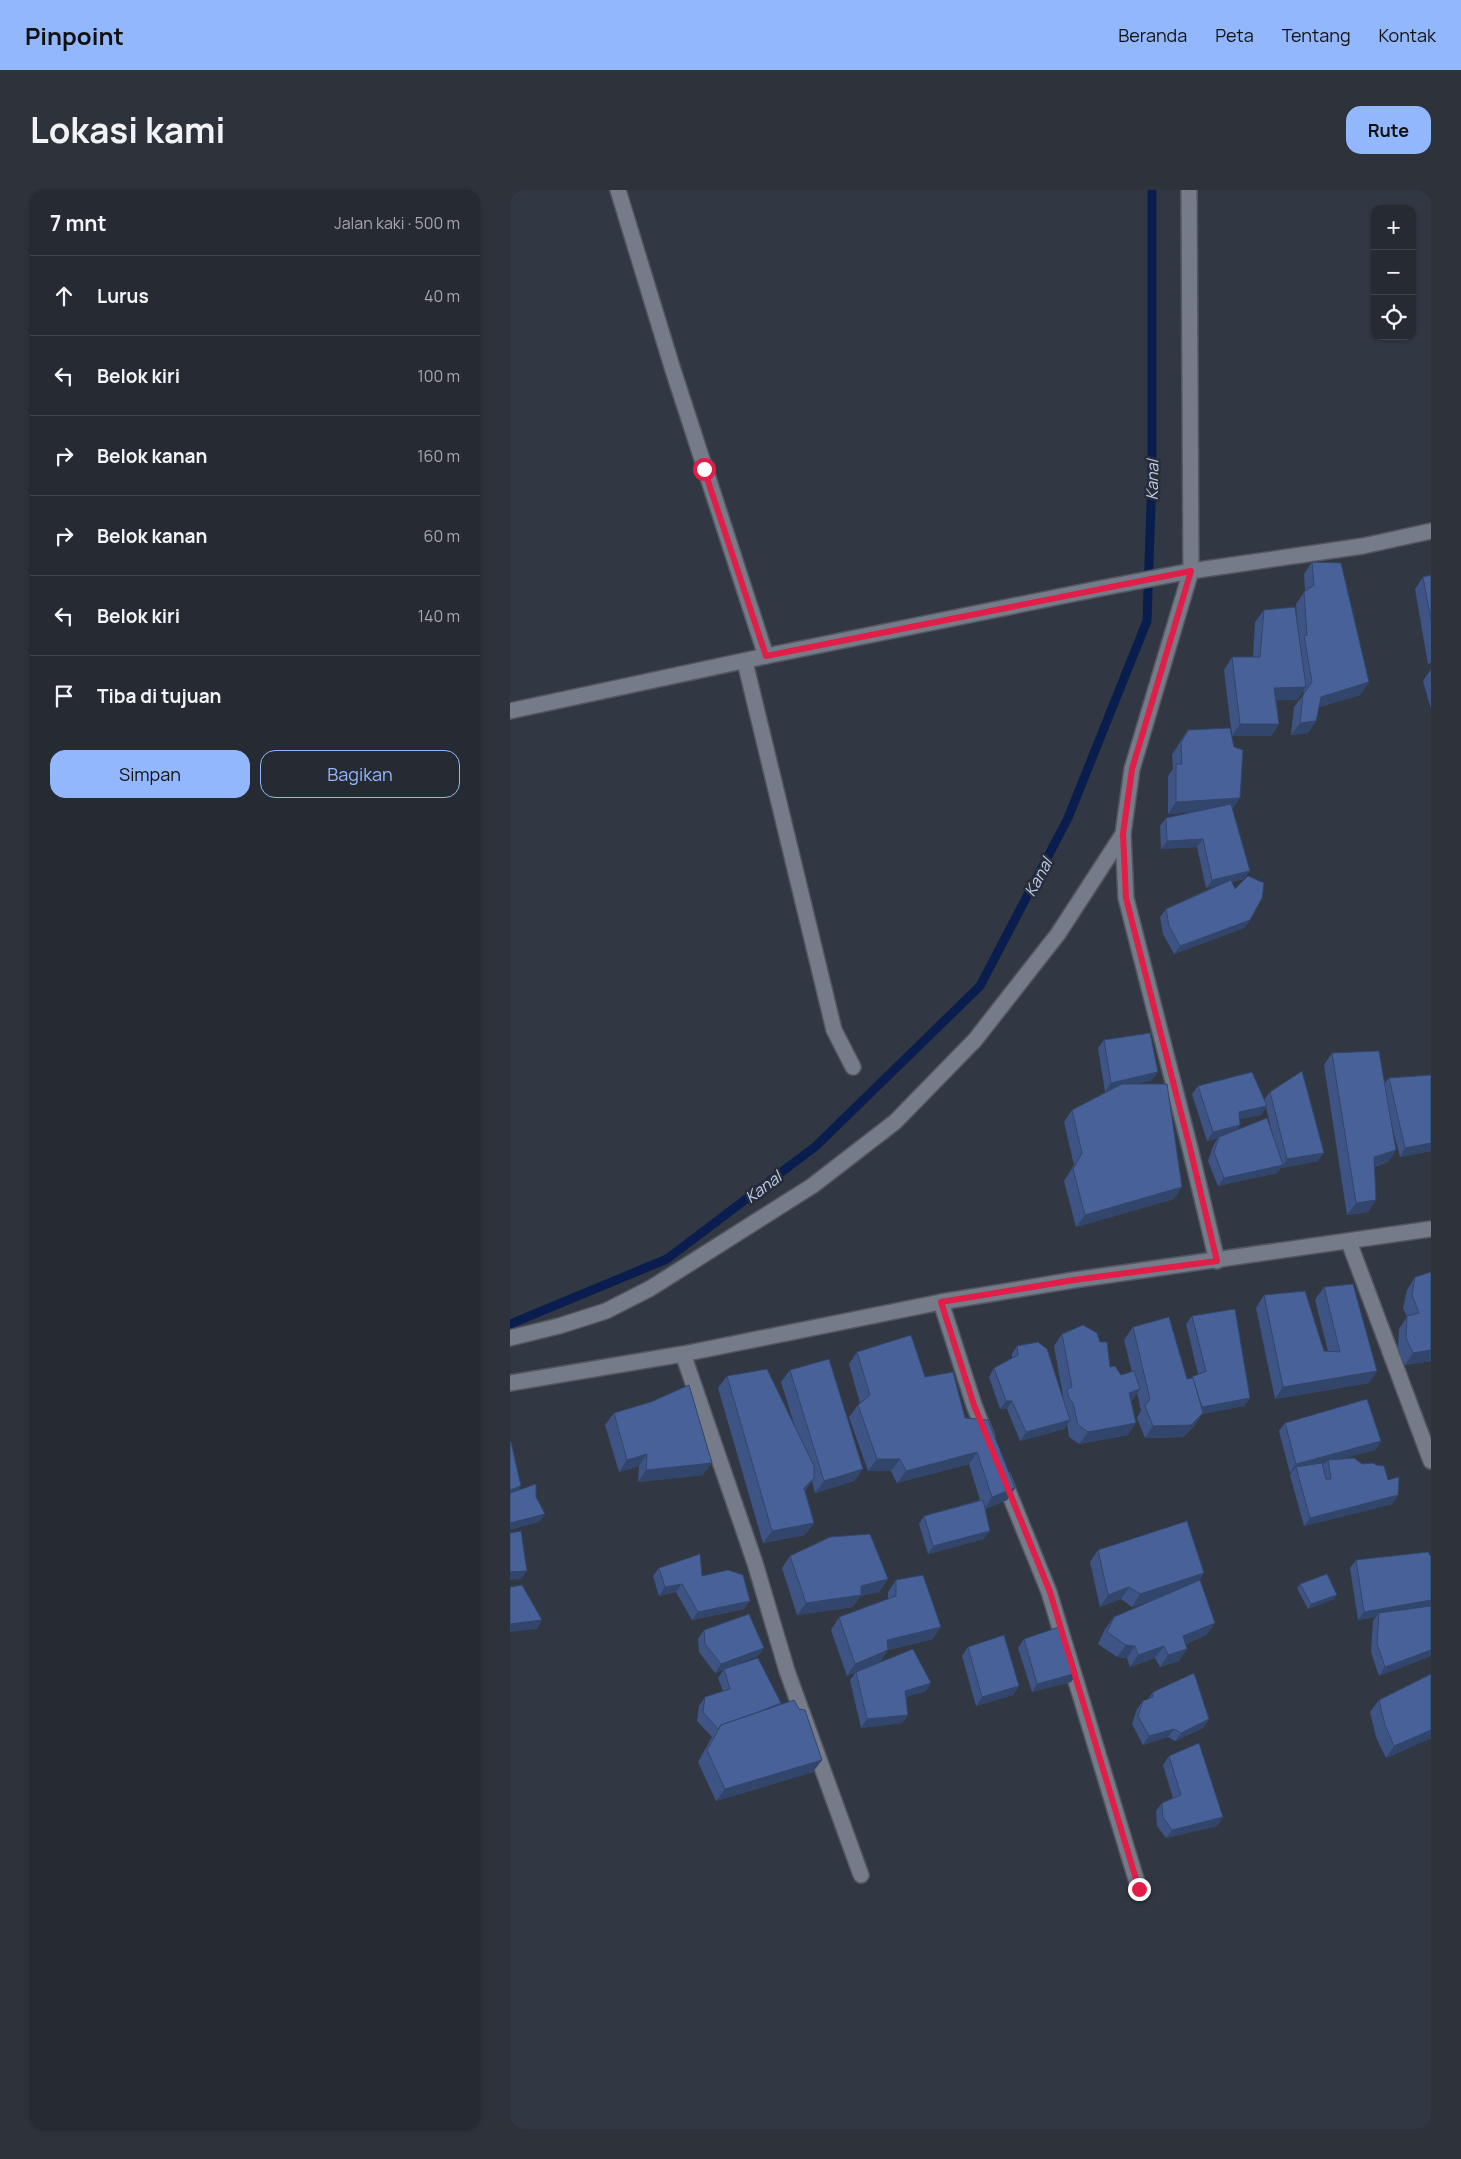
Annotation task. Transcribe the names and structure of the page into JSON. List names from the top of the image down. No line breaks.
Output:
{"water":["Kanal"],"page":{"header":"Pinpoint","nav":["Beranda","Peta","Tentang","Kontak"],"title":"Lokasi kami","buttons":["Rute",["Simpan","Bagikan"]],"heading":["7 mnt","Jalan kaki · 500 m"],"map_buttons":["+","−"],"list":[["Lurus","40 m"],["Belok kiri","100 m"],["Belok kanan","160 m"],["Belok kanan","60 m"],["Belok kiri","140 m"],"Tiba di tujuan"]}}
